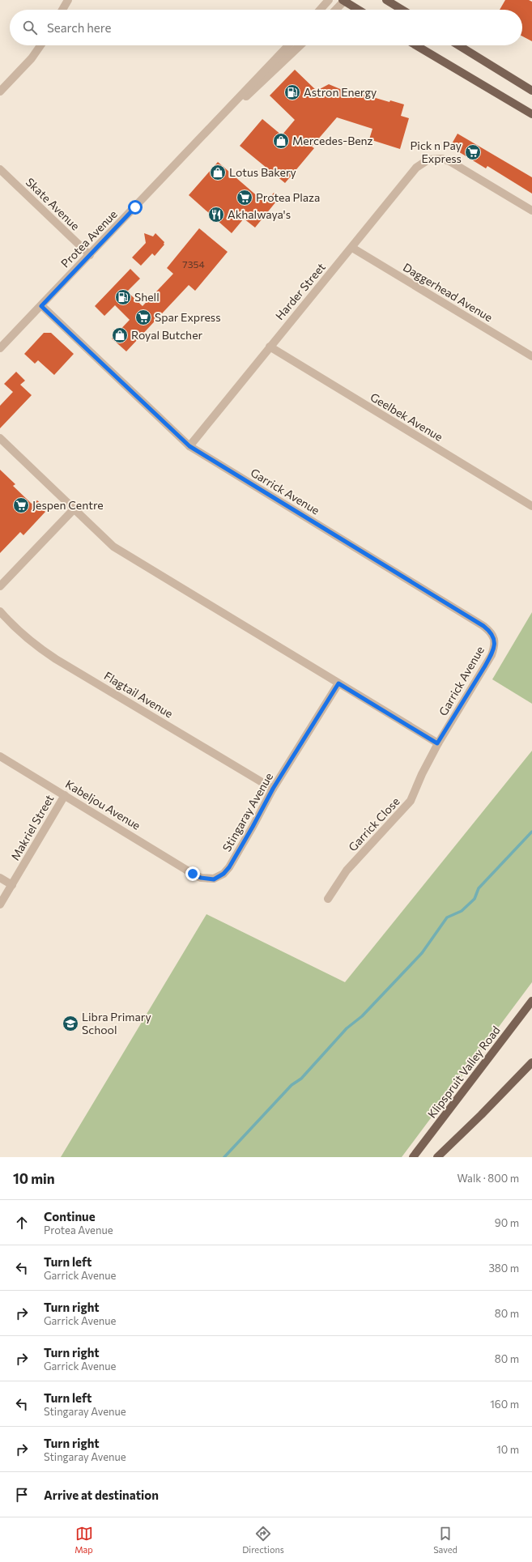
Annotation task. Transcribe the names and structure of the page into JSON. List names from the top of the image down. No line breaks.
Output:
{"streets":{"main road":["Klipspruit Valley Road"],"street":["Skate Avenue","Protea Avenue","Harder Street","Daggerhead Avenue","Geelbek Avenue","Garrick Avenue","Flagtail Avenue","Kabeljou Avenue","Stingaray Avenue","Garrick Close","Makriel Street"]},"crossings":[["Skate Avenue","Protea Avenue"],["Protea Avenue","Garrick Avenue"],["Harder Street","Daggerhead Avenue"],["Harder Street","Geelbek Avenue"],["Harder Street","Garrick Avenue"],["Garrick Avenue","Garrick Close"],["Flagtail Avenue","Stingaray Avenue"],["Kabeljou Avenue","Stingaray Avenue"],["Kabeljou Avenue","Makriel Street"]],"places":{"fuel station":["Astron Energy","Shell"],"shop":["Mercedes-Benz","Lotus Bakery","Royal Butcher"],"supermarket":["Pick n Pay Express","Protea Plaza","Spar Express","Jespen Centre"],"restaurant":["Akhalwaya's"],"school or university":["Libra Primary School"]},"house_numbers":["7354"],"page":{"search":"Search here","heading":["10 min","Walk · 800 m"],"list":[["Continue","Protea Avenue","90 m"],["Turn left","Garrick Avenue","380 m"],["Turn right","Garrick Avenue","80 m"],["Turn right","Garrick Avenue","80 m"],["Turn left","Stingaray Avenue","160 m"],["Turn right","Stingaray Avenue","10 m"],"Arrive at destination"],"nav":["Map","Directions","Saved"]}}
